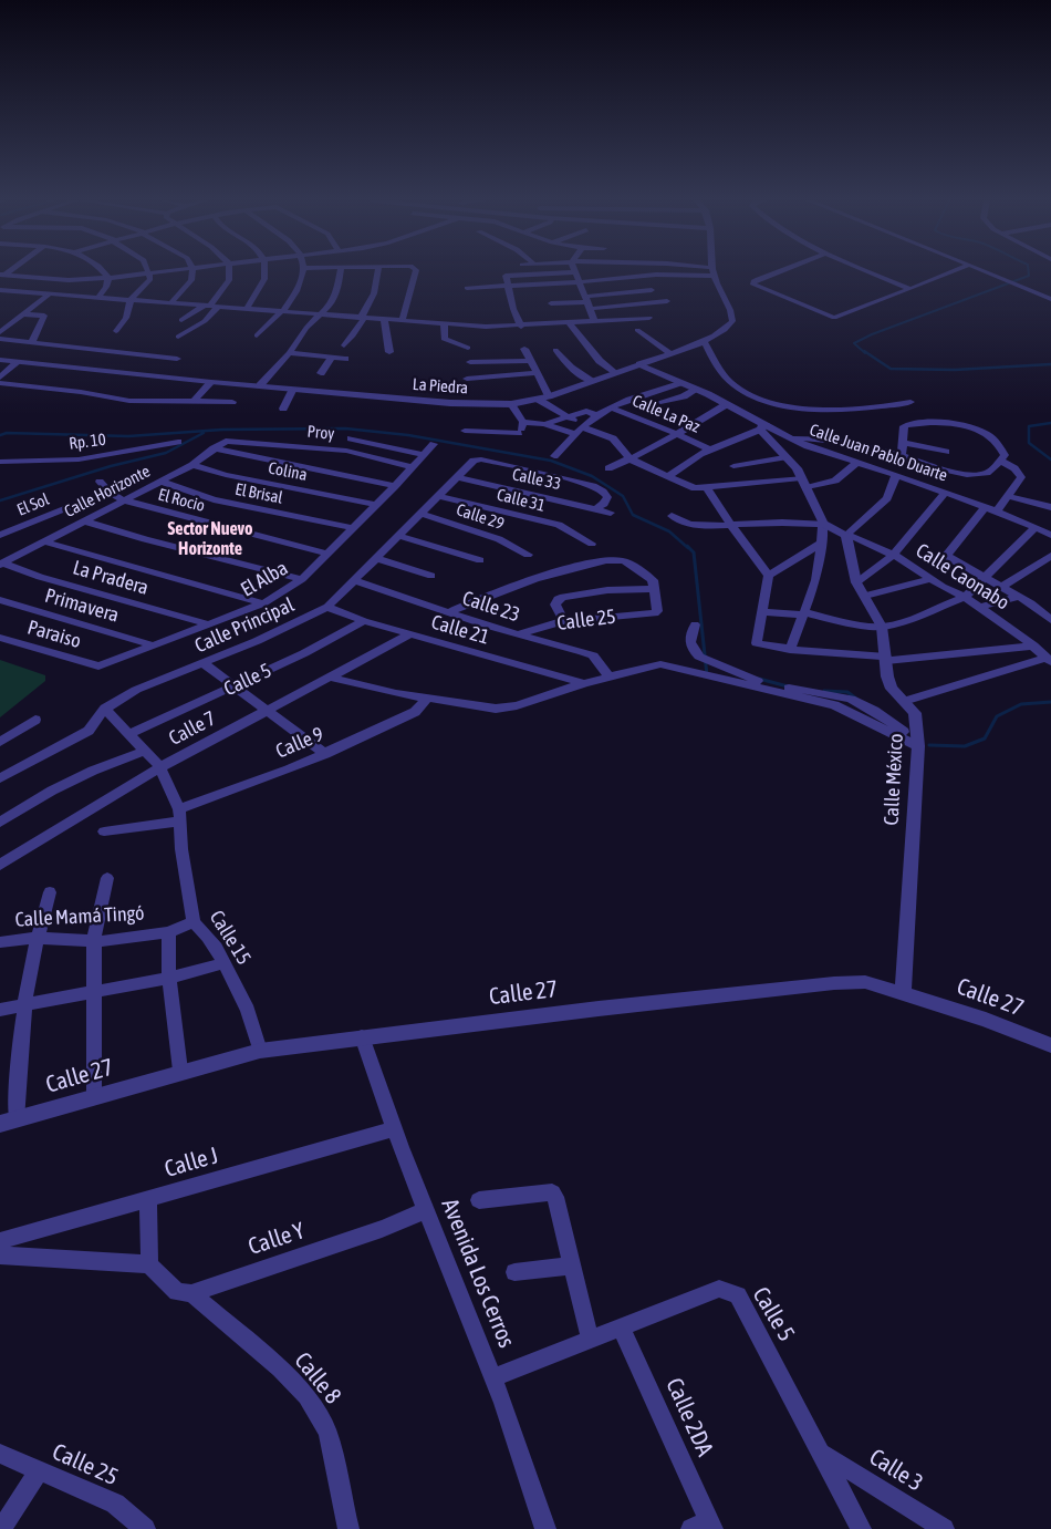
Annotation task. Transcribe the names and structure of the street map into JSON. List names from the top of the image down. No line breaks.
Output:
{"streets":{"street":["La Piedra","Calle La Paz","Proy","Rp. 10","Calle Juan Pablo Duarte","Colina","Calle 33","Calle Horizonte","El Brisal","El Rocio","Calle 31","El Sol","Calle 29","Calle Caonabo","La Pradera","El Alba","Primavera","Calle 23","Calle 25","Calle Principal","Calle 21","Paraiso","Calle 5","Calle 7","Calle 9","Calle México","Calle Mamá Tingó","Calle 15","Calle 27","Calle J","Calle Y","Avenida Los Cerros","Calle 8","Calle 2DA","Calle 3"]},"crossings":[["La Piedra","Calle Juan Pablo Duarte"],["Proy","Calle Horizonte"],["Proy","El Alba"],["Colina","Calle Horizonte"],["Colina","El Alba"],["Calle 33","Calle Principal"],["Calle Horizonte","El Brisal"],["Calle Horizonte","El Rocio"],["Calle Horizonte","La Pradera"],["El Brisal","El Alba"],["El Rocio","El Sol"],["El Rocio","El Alba"],["Calle 31","Calle Principal"],["Calle 29","Calle Principal"],["Calle Caonabo","Calle México"],["La Pradera","El Alba"],["El Alba","Primavera"],["El Alba","Paraiso"],["Calle 23","Calle 25"],["Calle 23","Calle Principal"],["Calle Principal","Calle 21"],["Calle Principal","Calle 15"],["Calle 21","Calle 5"],["Calle 21","Calle 7"],["Calle 5","Calle 15"],["Calle 5","Avenida Los Cerros"],["Calle 5","Calle 2DA"],["Calle 5","Calle 3"],["Calle 7","Calle 15"],["Calle 9","Calle 15"],["Calle México","Calle 27"],["Calle Mamá Tingó","Calle 15"],["Calle 15","Calle 27"],["Calle 27","Avenida Los Cerros"],["Calle J","Avenida Los Cerros"],["Calle Y","Avenida Los Cerros"],["Calle Y","Calle 8"]],"districts":["Sector Nuevo Horizonte"]}
